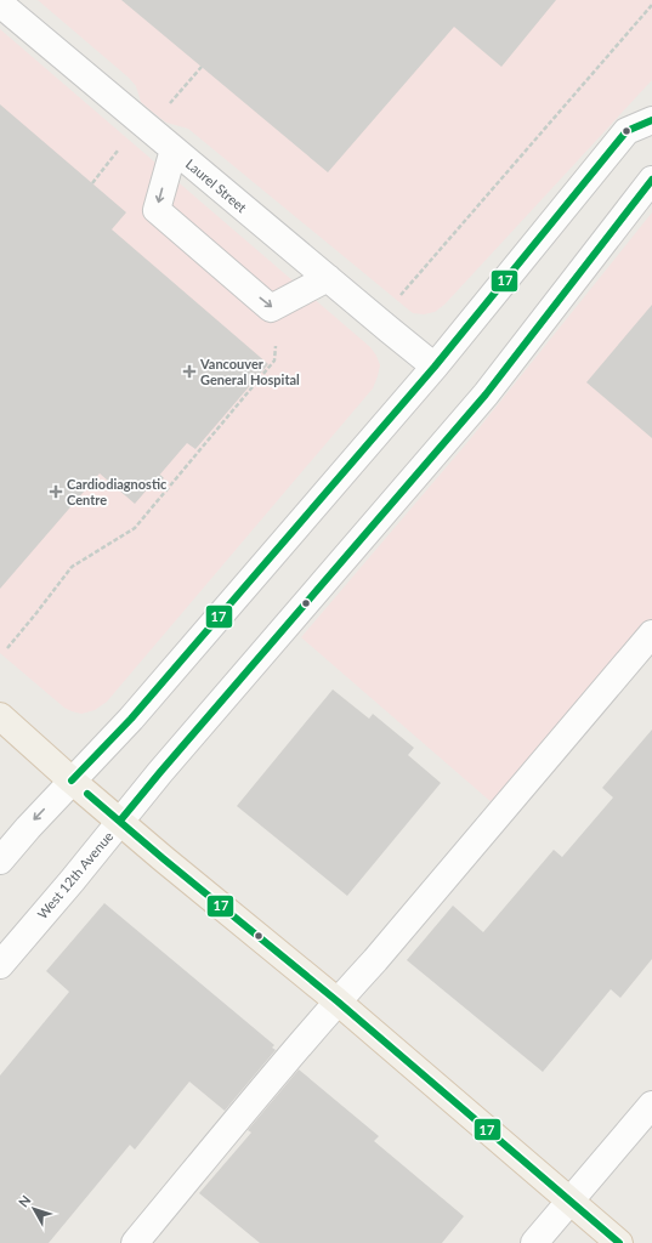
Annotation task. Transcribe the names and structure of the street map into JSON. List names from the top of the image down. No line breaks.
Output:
{"streets":{"street":["Laurel Street","West 12th Avenue"]},"places":{"health":["Vancouver General Hospital","Cardiodiagnostic Centre"]},"lines":["transit line 17"],"north":"top left"}
